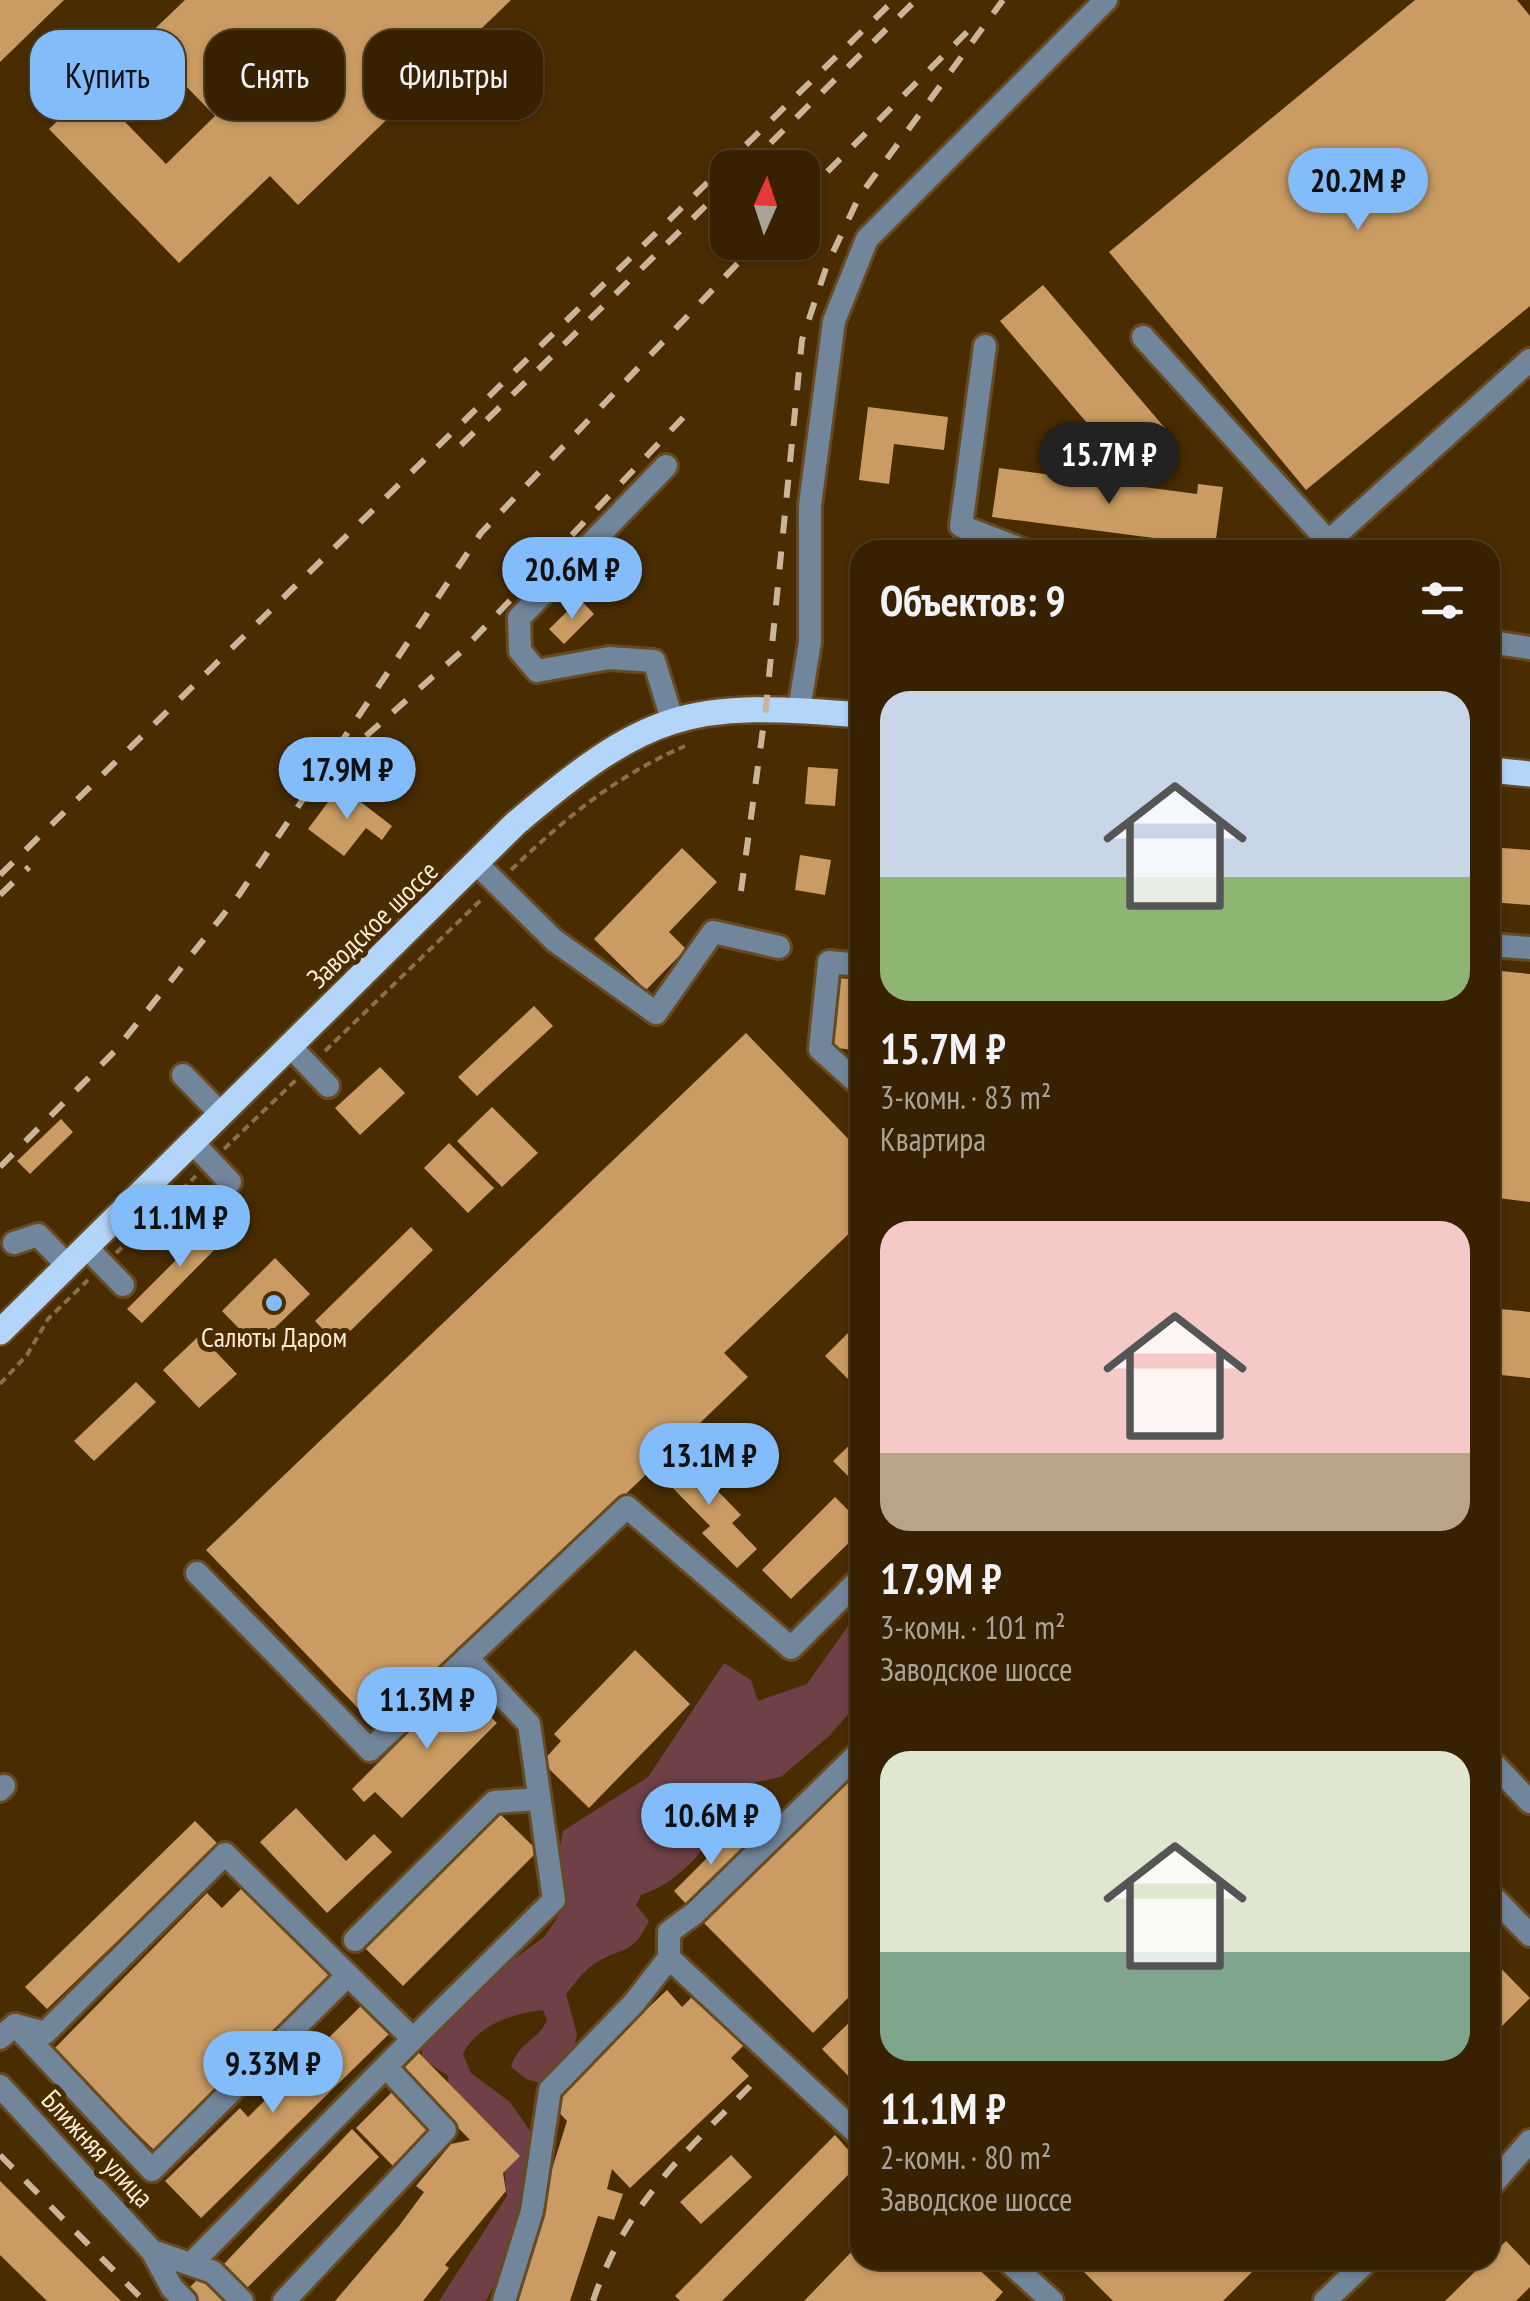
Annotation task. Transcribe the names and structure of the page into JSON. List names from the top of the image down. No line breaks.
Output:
{"streets":{"main road":["Заводское шоссе"],"street":["Ближняя улица"]},"places":["Салюты Даром"],"north":"top","page":{"chip":["Купить","Снять","Фильтры"],"price":["20.2M ₽","15.7M ₽","20.6M ₽","17.9M ₽","11.1M ₽","13.1M ₽","11.3M ₽","10.6M ₽","9.33M ₽"],"heading":"Объектов: 9","list":[{"name":"15.7M ₽","note":"3-комн. · 83 m² · Квартира"},{"name":"17.9M ₽","note":"3-комн. · 101 m² · Заводское шоссе"},{"name":"11.1M ₽","note":"2-комн. · 80 m² · Заводское шоссе"}]}}
